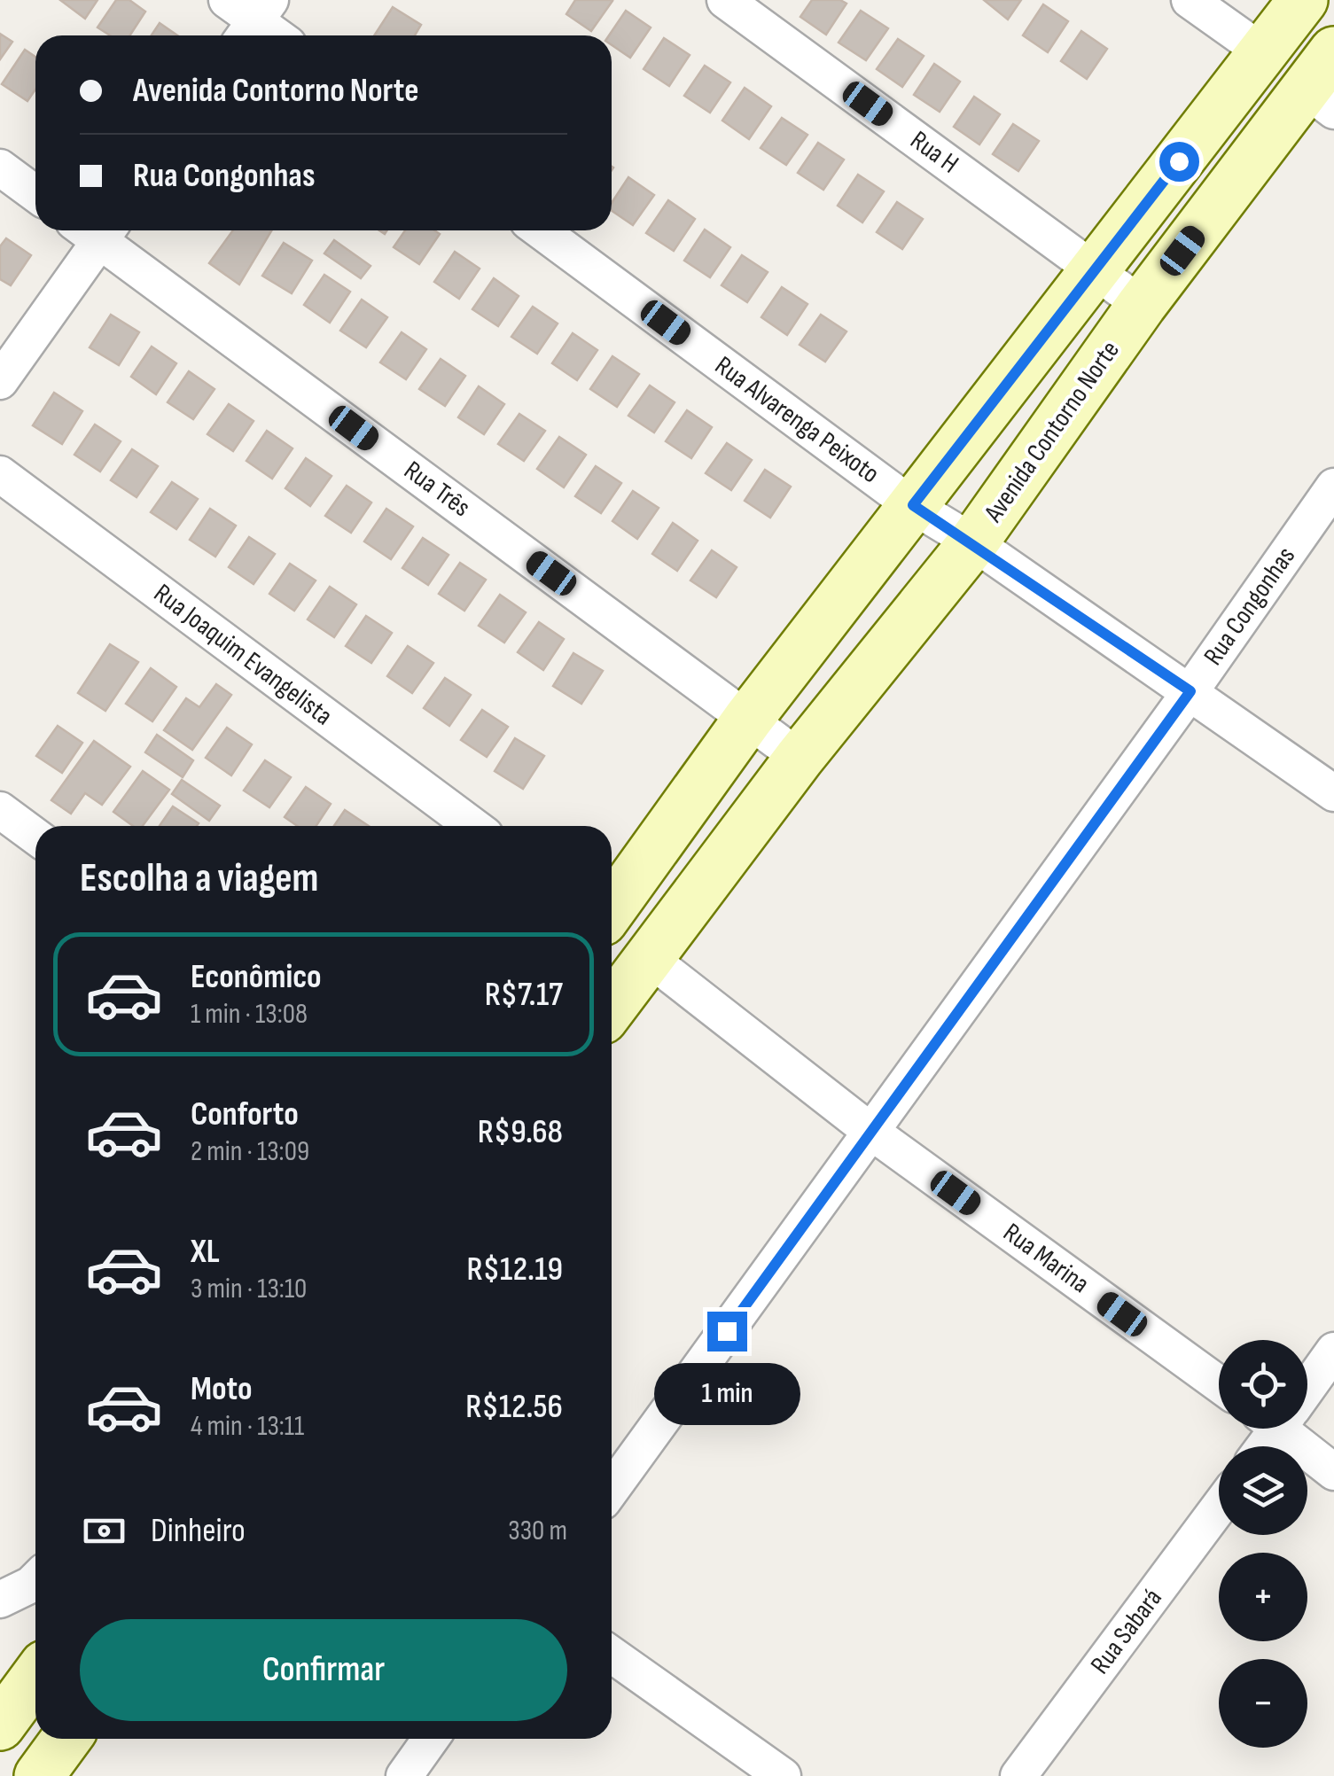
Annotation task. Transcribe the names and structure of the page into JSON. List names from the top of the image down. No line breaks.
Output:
{"streets":{"street":["Rua H","Rua Alvarenga Peixoto","Avenida Contorno Norte","Rua Três","Rua Congonhas","Rua Joaquim Evangelista","Rua Marina","Rua Sabará"]},"crossings":[["Rua H","Avenida Contorno Norte"],["Rua Alvarenga Peixoto","Avenida Contorno Norte"],["Rua Alvarenga Peixoto","Rua Congonhas"],["Avenida Contorno Norte","Rua Três"],["Avenida Contorno Norte","Rua Marina"],["Rua Congonhas","Rua Marina"]],"page":{"banner":["Avenida Contorno Norte","Rua Congonhas"],"heading":"Escolha a viagem","list":[{"name":"Econômico","note":"1 min · 13:08","value":"R$7.17"},{"name":"Conforto","note":"2 min · 13:09","value":"R$9.68"},{"name":"XL","note":"3 min · 13:10","value":"R$12.19"},{"name":"Moto","note":"4 min · 13:11","value":"R$12.56"}],"map_buttons":["+","−"],"bubble":"1 min","pay":["Dinheiro","330 m"],"buttons":"Confirmar"}}
